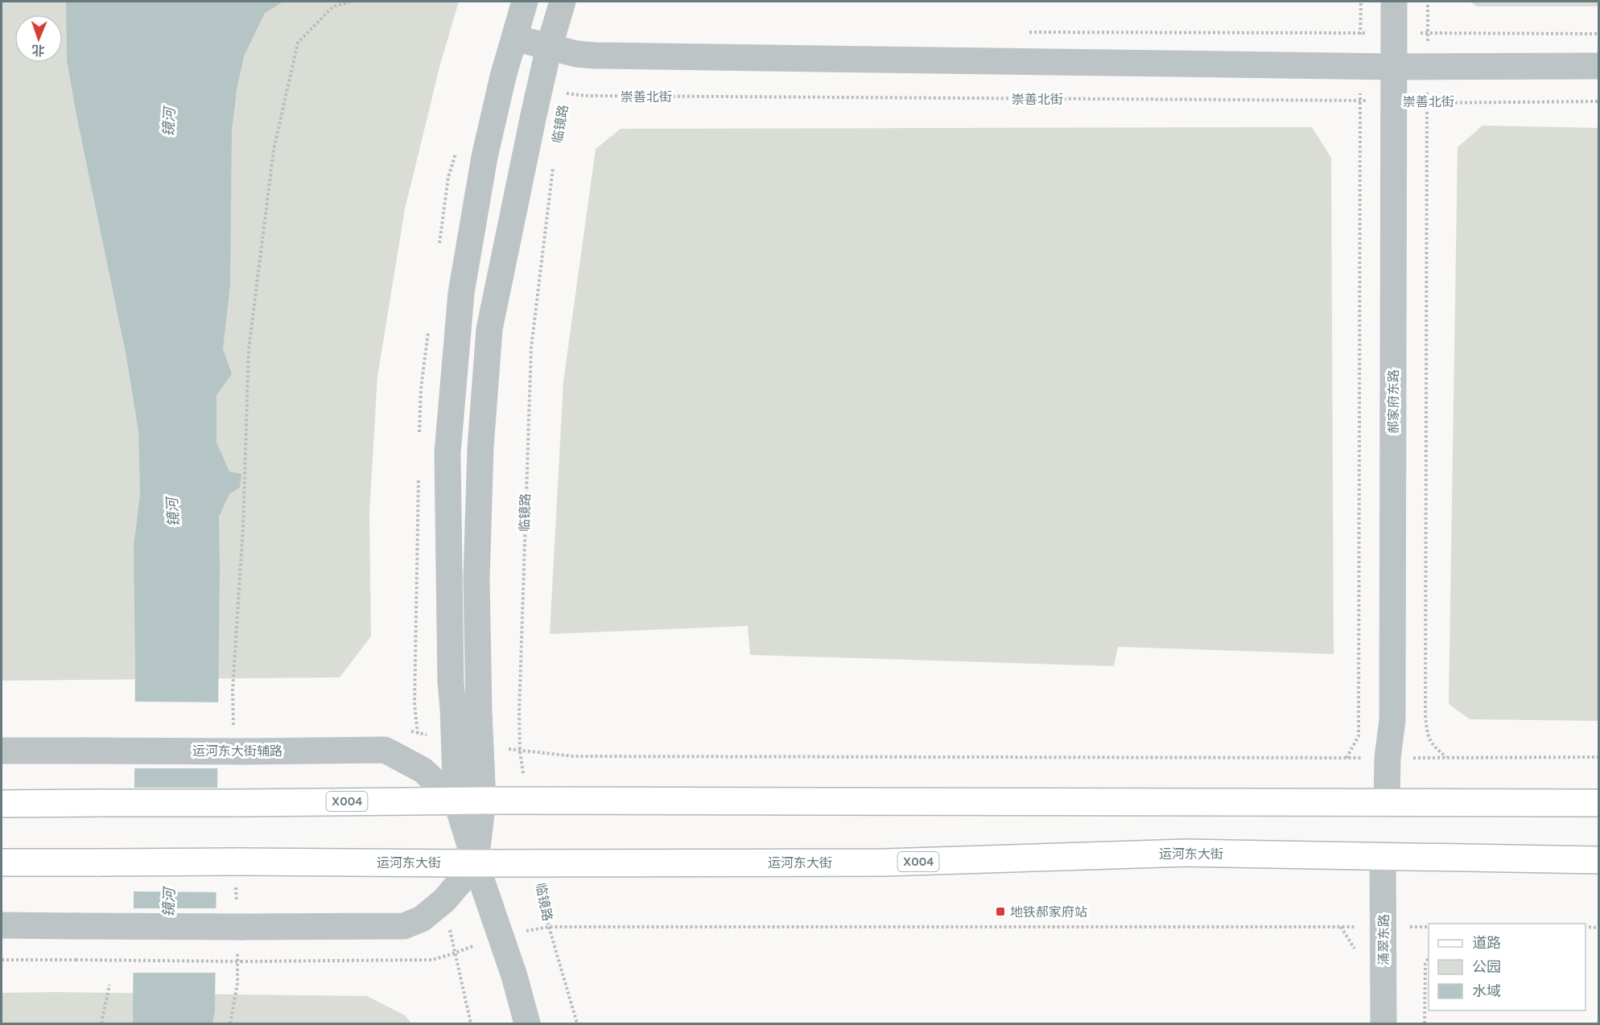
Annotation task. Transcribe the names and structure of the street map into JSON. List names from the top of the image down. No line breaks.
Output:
{"streets":{"main road":["X004","运河东大街"],"street":["临镜路","郝家府东路","运河东大街辅路","涌翠东路"],"path":["崇善北街"]},"crossings":[["崇善北街","临镜路"],["崇善北街","郝家府东路"],["临镜路","运河东大街辅路"],["临镜路","X004"],["临镜路","运河东大街"],["郝家府东路","X004"],["运河东大街辅路","X004"],["运河东大街","涌翠东路"]],"water":["镜河"],"places":{"transit":["地铁郝家府站"]},"legend":["道路","公园","水域"],"north":"bottom"}
